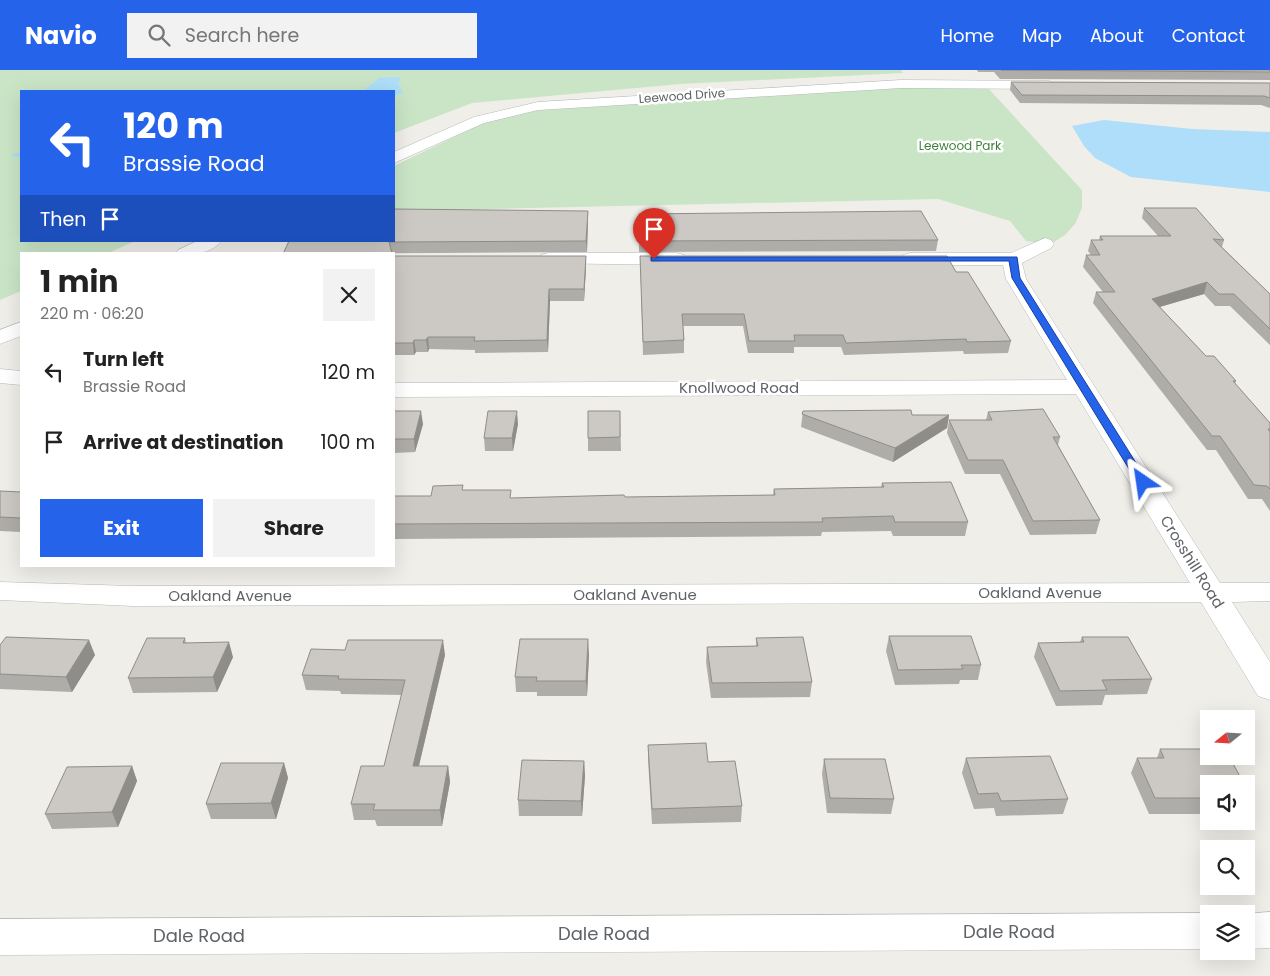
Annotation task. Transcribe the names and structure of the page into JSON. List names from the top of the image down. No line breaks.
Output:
{"streets":{"street":["Leewood Drive","Knollwood Road","Crosshill Road","Oakland Avenue","Dale Road"]},"crossings":[["Knollwood Road","Crosshill Road"],["Crosshill Road","Oakland Avenue"]],"parks":["Leewood Park"],"north":"left","page":{"header":"Navio","search":"Search here","nav":["Home","Map","About","Contact"],"turn":["120 m","Brassie Road"],"then":"Then","heading":["1 min","220 m · 06:20"],"list":[{"name":"Turn left","note":"Brassie Road","value":"120 m"},{"name":"Arrive at destination","value":"100 m"}],"buttons":["Exit","Share"]}}
